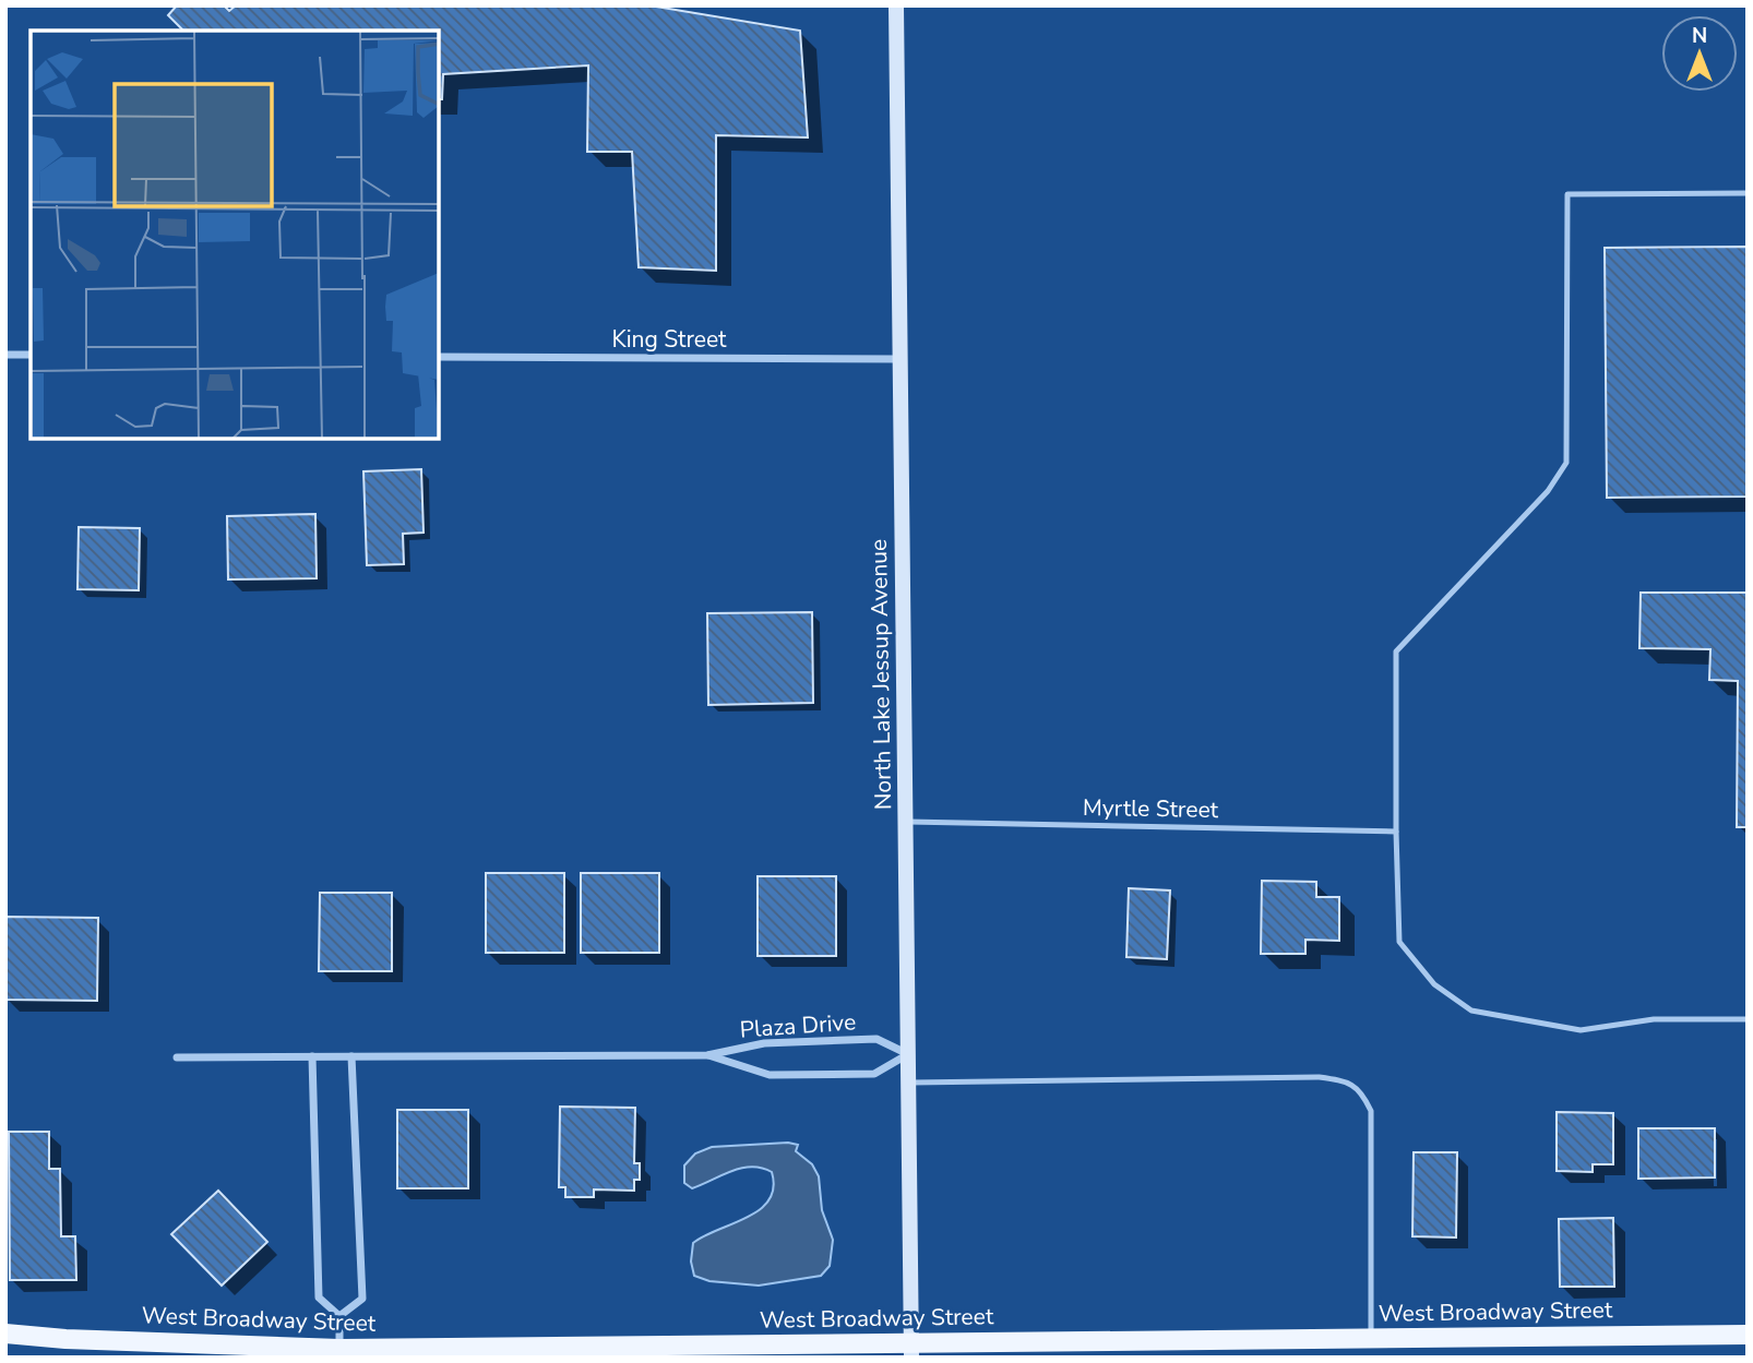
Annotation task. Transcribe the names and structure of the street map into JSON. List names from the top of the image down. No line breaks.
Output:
{"streets":{"main road":["West Broadway Street"],"street":["King Street","North Lake Jessup Avenue","Plaza Drive"],"lane":["Myrtle Street"]},"crossings":[["King Street","North Lake Jessup Avenue"],["North Lake Jessup Avenue","Myrtle Street"],["North Lake Jessup Avenue","Plaza Drive"],["North Lake Jessup Avenue","West Broadway Street"]],"north":"top"}
